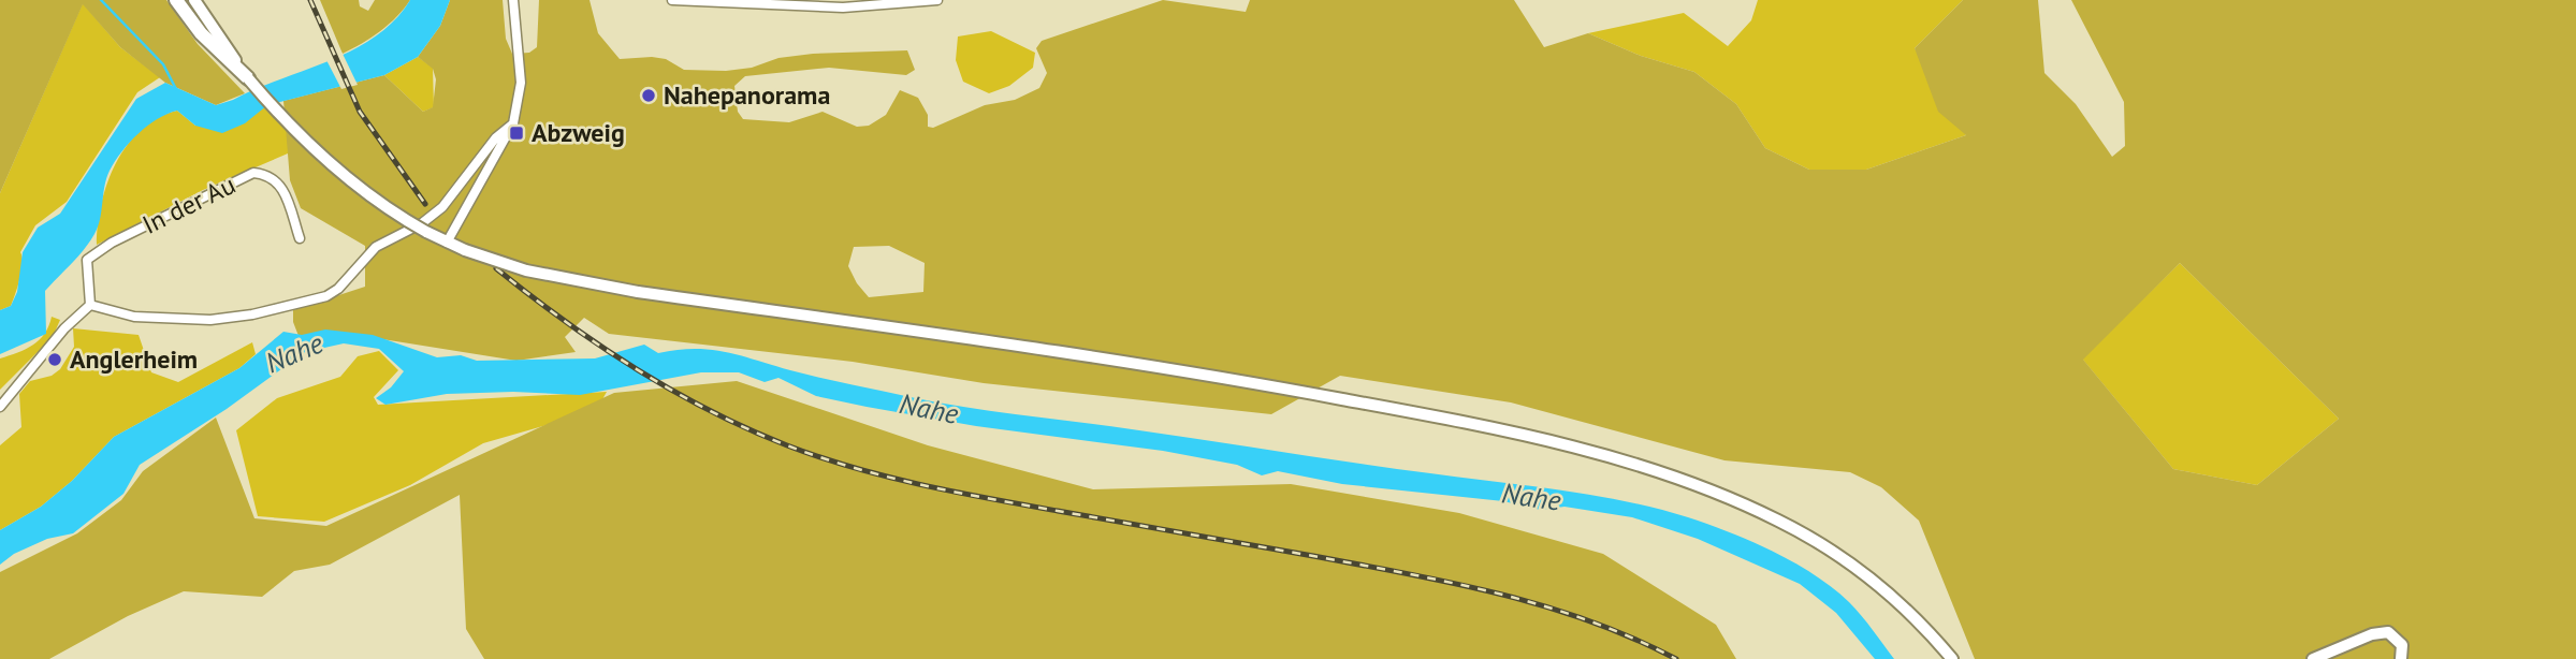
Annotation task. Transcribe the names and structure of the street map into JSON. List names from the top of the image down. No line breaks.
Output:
{"streets":{"street":["In der Au"]},"water":["Nahe"],"places":{"other":["Nahepanorama","Anglerheim"],"transit":["Abzweig"]}}
